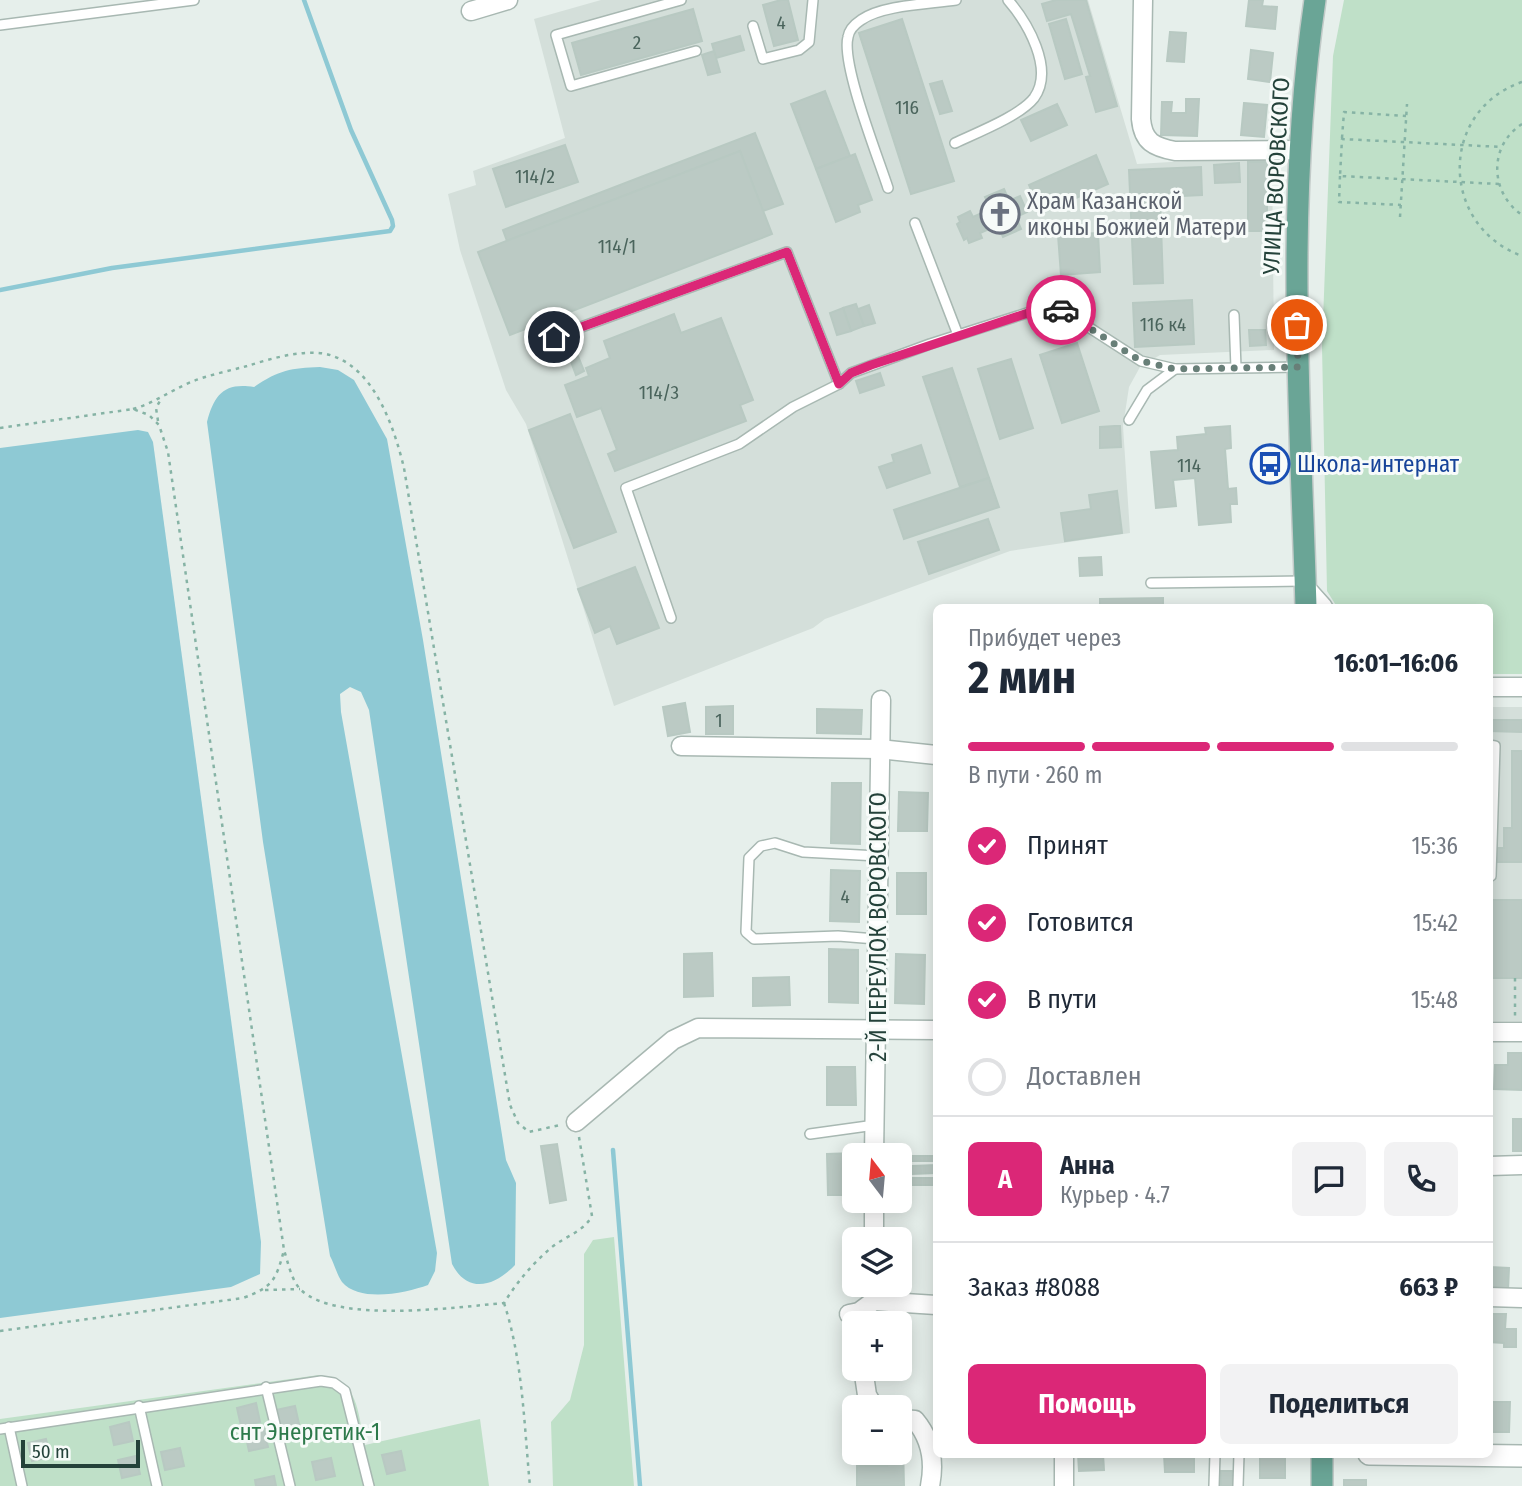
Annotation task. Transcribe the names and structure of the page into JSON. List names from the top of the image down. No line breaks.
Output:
{"streets":{"main road":["УЛИЦА ВОРОВСКОГО"],"street":["2-Й ПЕРЕУЛОК ВОРОВСКОГО"]},"parks":["снт Энергетик-1"],"places":{"church":["Храм Казанской иконы Божией Матери"],"bus stop":["Школа-интернат"]},"house_numbers":["4","2","116","114/2","114/1","116 к4","114/3","114","1","4"],"scale_bar":"50 m","north":"top","page":{"heading":["2 мин","Прибудет через","16:01–16:06"],"panel":["Анна","Курьер · 4.7","Заказ #8088","663 ₽"],"bar":"В пути · 260 m","list":[["Принят","15:36"],["Готовится","15:42"],["В пути","15:48"],"Доставлен"],"round":"А","map_buttons":["+","−"],"buttons":["Помощь","Поделиться"],"scale":"50 m"}}
